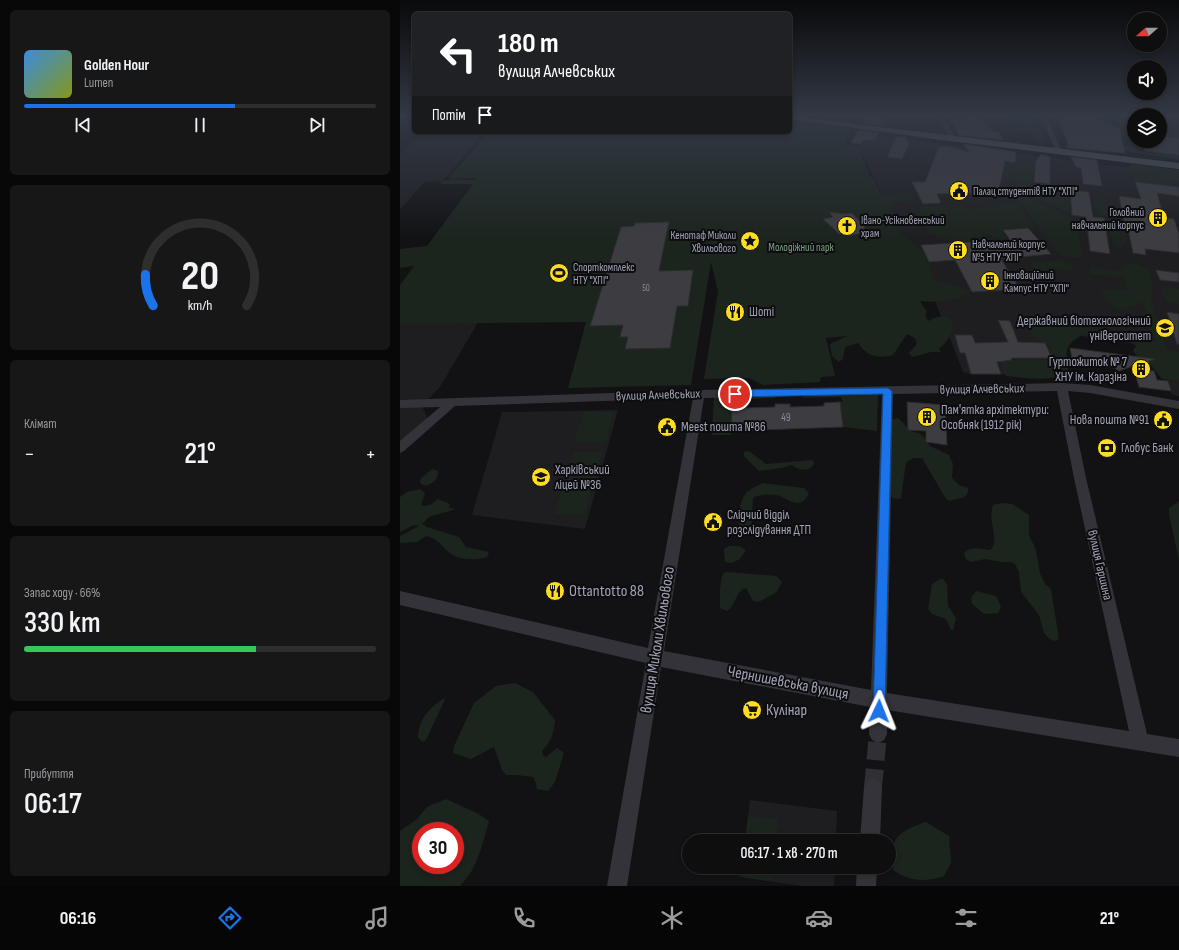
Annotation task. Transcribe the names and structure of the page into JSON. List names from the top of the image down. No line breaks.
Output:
{"streets":{"street":["вулиця Алчевських","вулиця Гаршина","вулиця Миколи Хвильового","Чернишевська вулиця"]},"crossings":[["вулиця Алчевських","вулиця Гаршина"],["вулиця Алчевських","вулиця Миколи Хвильового"],["вулиця Гаршина","Чернишевська вулиця"],["вулиця Миколи Хвильового","Чернишевська вулиця"]],"parks":["Молодіжний парк"],"places":{"public building":["Палац студентів НТУ \"ХПІ\"","Нова пошта №91","Meest пошта №86","Слідчий відділ розслідування ДТП"],"building":["Головний навчальний корпус","Навчальний корпус №5 НТУ \"ХПІ\"","Інноваційний Кампус НТУ \"ХПІ\"","Гуртожиток № 7 ХНУ ім. Каразіна","Пам'ятка архітектури: Особняк (1912 рік)"],"church":["Івано-Усікновенський храм"],"place":["Кенотаф Миколи Хвильового"],"sports":["Спорткомплекс НТУ \"ХПІ\""],"restaurant":["Шоті","Ottantotto 88"],"school or university":["Державний біотехнологічний університет","Харківський ліцей №36"],"bank":["Глобус Банк"],"supermarket":["Кулінар"]},"house_numbers":["50","49"],"north":"left","page":{"turn":["180 m","вулиця Алчевських"],"song":["Golden Hour","Lumen"],"then":"Потім","tile":["Клімат",["Запас ходу · 66%","330 km"],["Прибуття","06:17"]],"heat":["−","21°","+"],"limit":"30","trip":"06:17 · 1 хв · 270 m","tabs":["06:16","21°"],"gauge":["20","km/h"]}}
